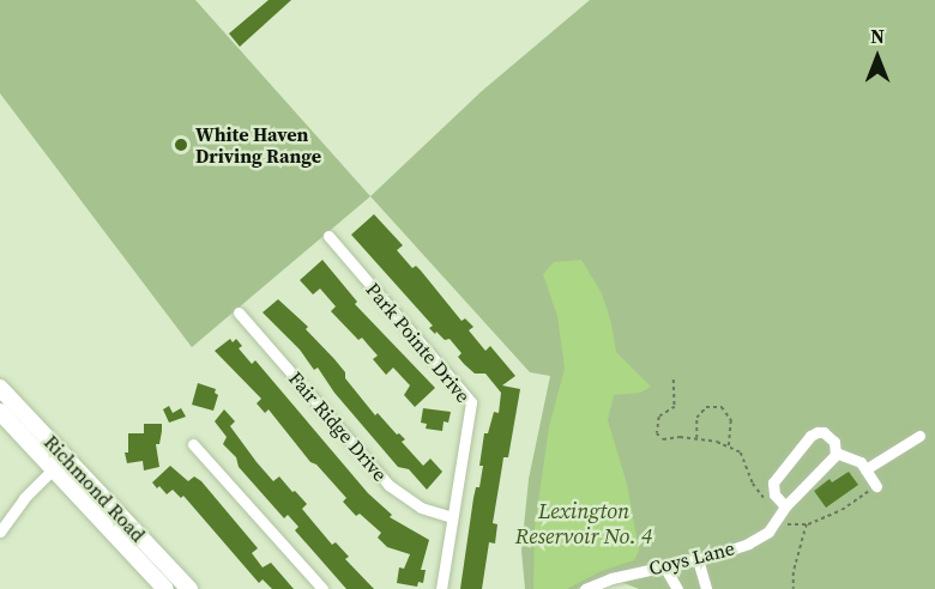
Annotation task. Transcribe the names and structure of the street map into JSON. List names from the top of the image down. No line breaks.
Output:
{"streets":{"highway":["Richmond Road"],"street":["Park Pointe Drive","Fair Ridge Drive","Coys Lane"]},"crossings":[["Park Pointe Drive","Fair Ridge Drive"]],"water":["Lexington Reservoir No. 4"],"places":["White Haven Driving Range"],"north":"top"}
